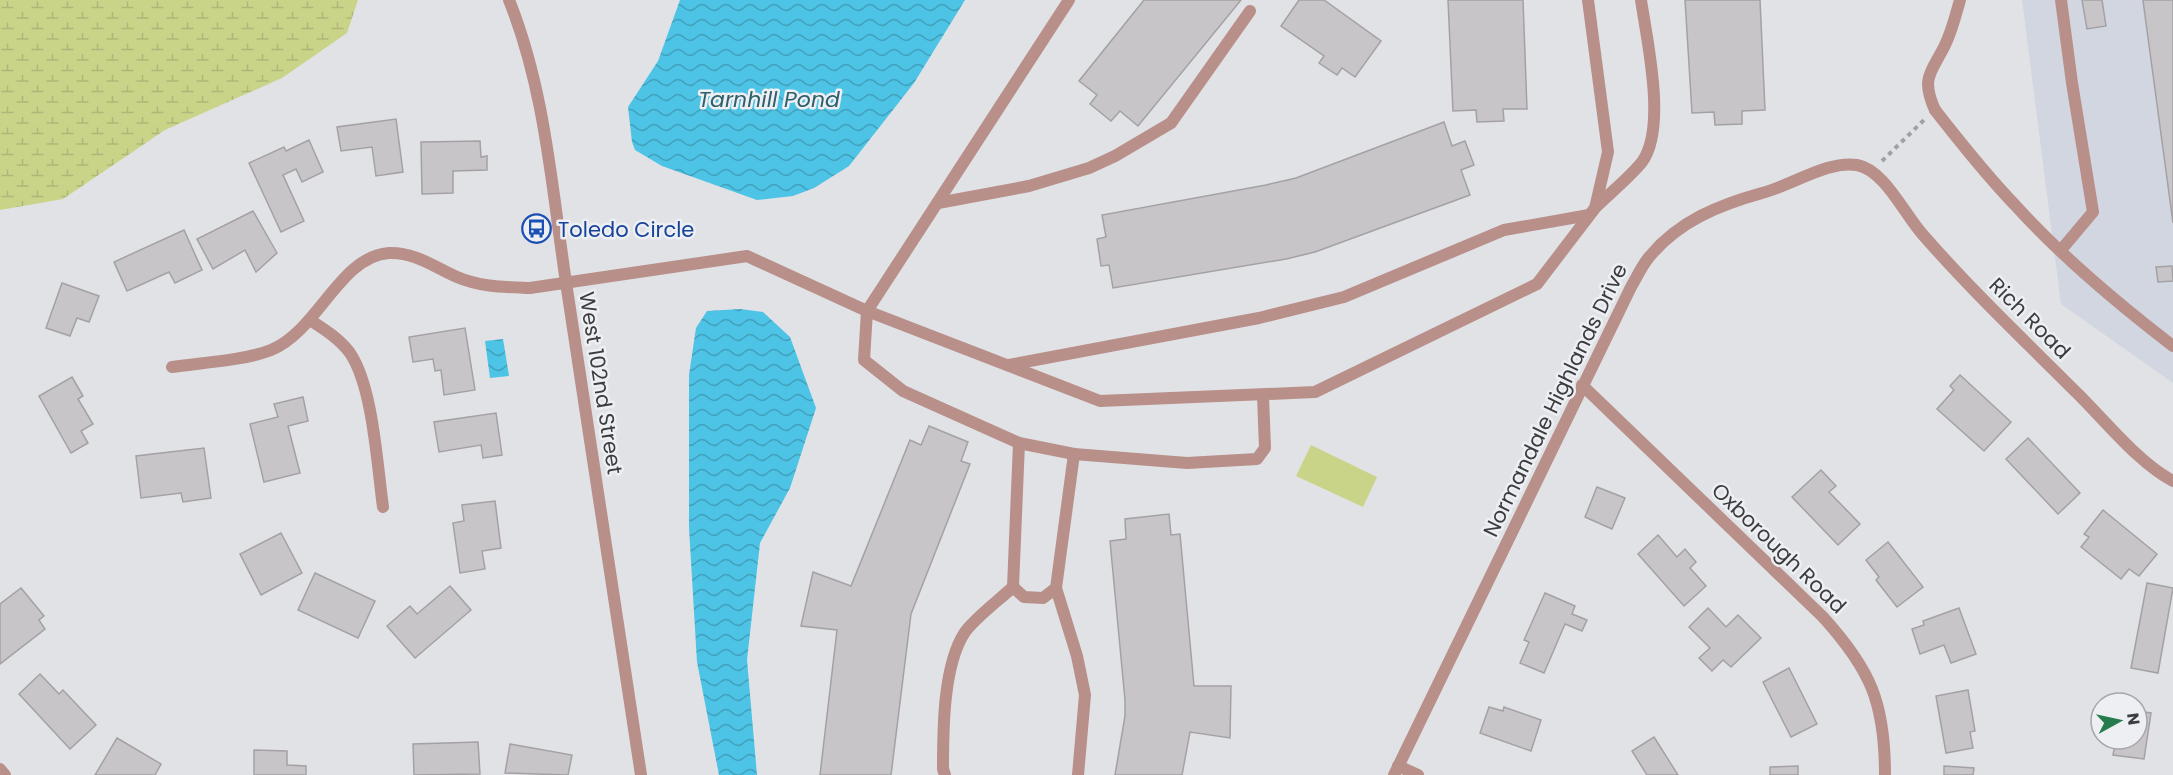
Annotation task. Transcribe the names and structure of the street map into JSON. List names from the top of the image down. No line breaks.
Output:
{"streets":{"street":["Rich Road","West 102nd Street","Normandale Highlands Drive","Oxborough Road"]},"crossings":[["Rich Road","Normandale Highlands Drive"],["Normandale Highlands Drive","Oxborough Road"]],"water":["Tarnhill Pond"],"places":{"bus stop":["Toledo Circle"]},"north":"right"}
